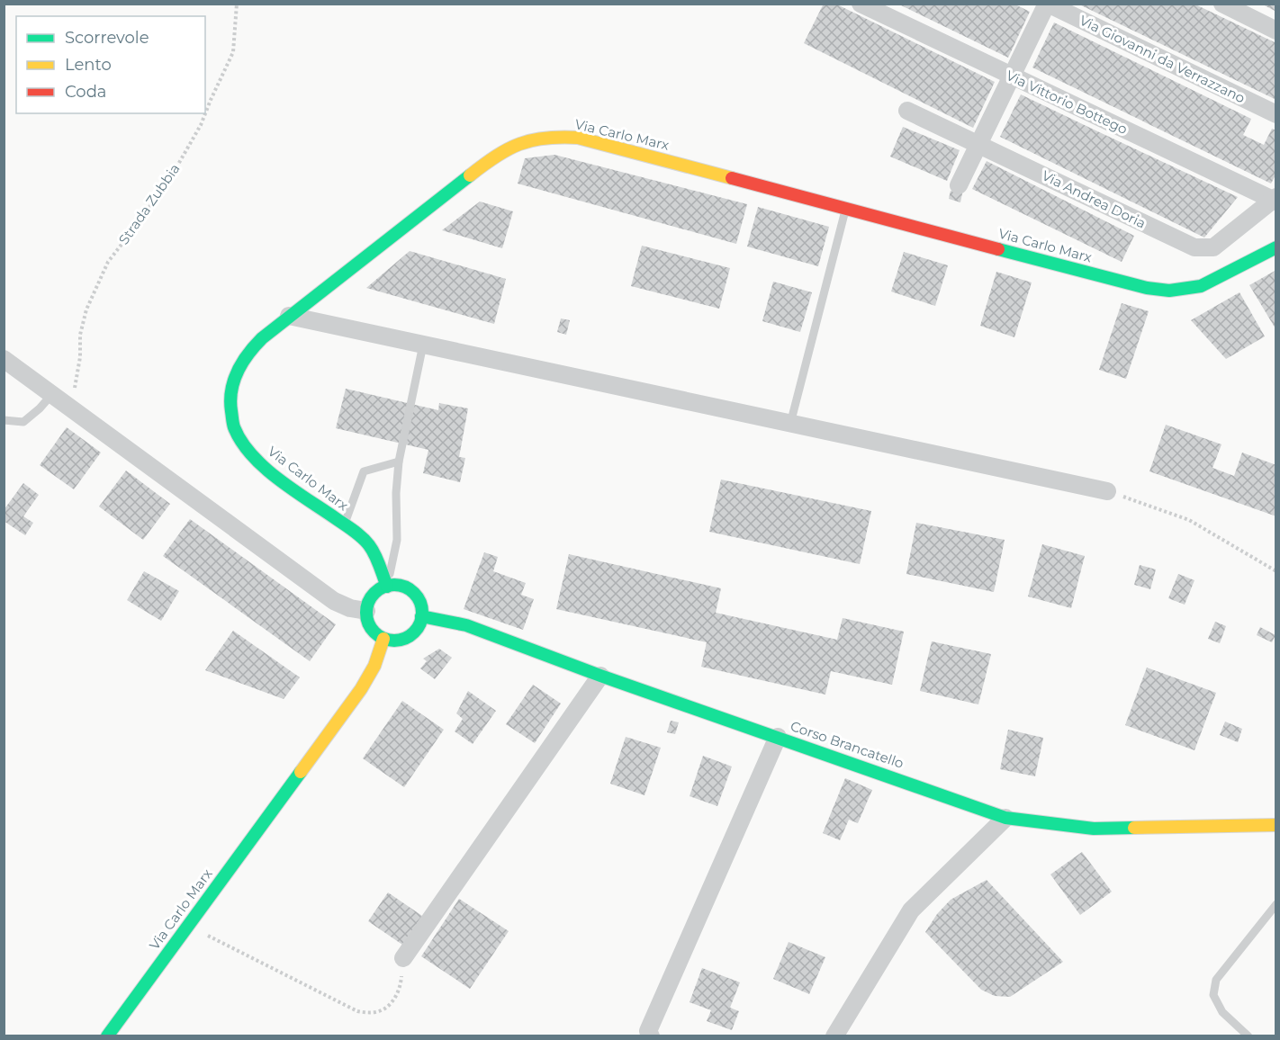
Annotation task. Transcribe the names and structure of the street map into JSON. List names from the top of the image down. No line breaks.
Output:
{"streets":{"main road":["Via Carlo Marx","Corso Brancatello"],"street":["Via Giovanni da Verrazzano","Via Vittorio Bottego","Via Andrea Doria"],"path":["Strada Zubbia"]},"crossings":[["Via Vittorio Bottego","Via Andrea Doria"],["Via Carlo Marx","Corso Brancatello"]],"legend":["Scorrevole","Lento","Coda"]}
